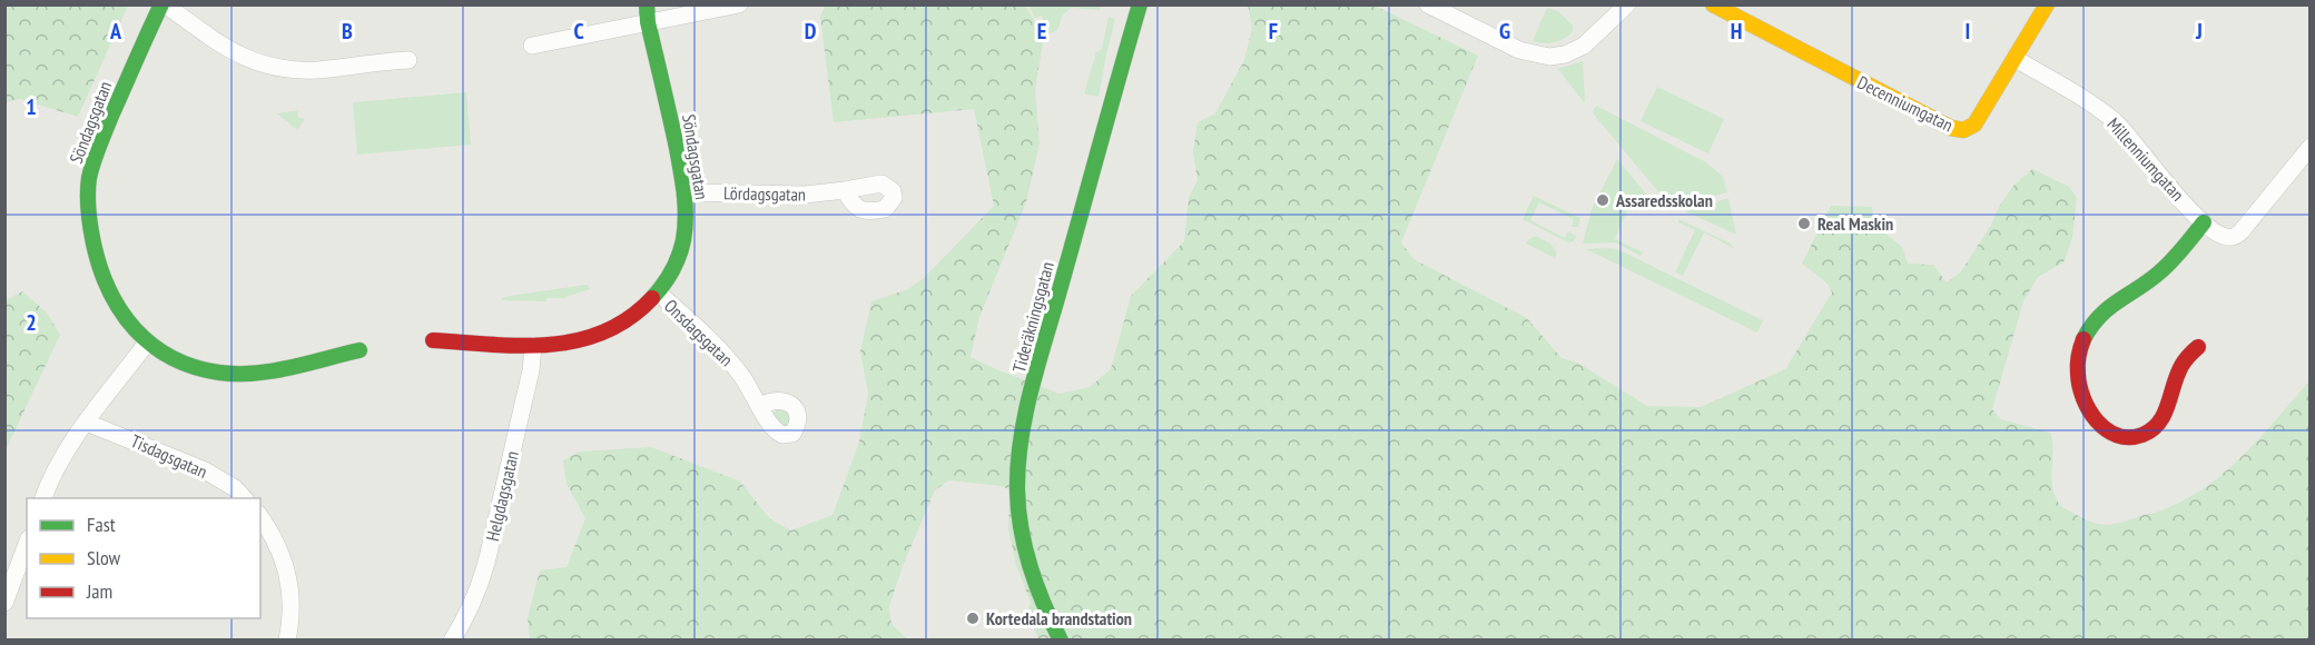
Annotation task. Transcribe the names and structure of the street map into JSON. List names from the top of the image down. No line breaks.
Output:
{"streets":{"street":["Decenniumgatan","Söndagsgatan","Millenniumgatan","Lördagsgatan","Tideräkningsgatan","Onsdagsgatan","Tisdagsgatan","Helgdagsgatan"]},"crossings":[["Decenniumgatan","Millenniumgatan"],["Söndagsgatan","Lördagsgatan"],["Söndagsgatan","Onsdagsgatan"],["Söndagsgatan","Helgdagsgatan"]],"places":["Assaredsskolan","Real Maskin","Kortedala brandstation"],"legend":["Fast","Slow","Jam"],"grid":{"columns":["A","B","C","D","E","F","G","H","I","J"],"rows":["1","2"]}}
